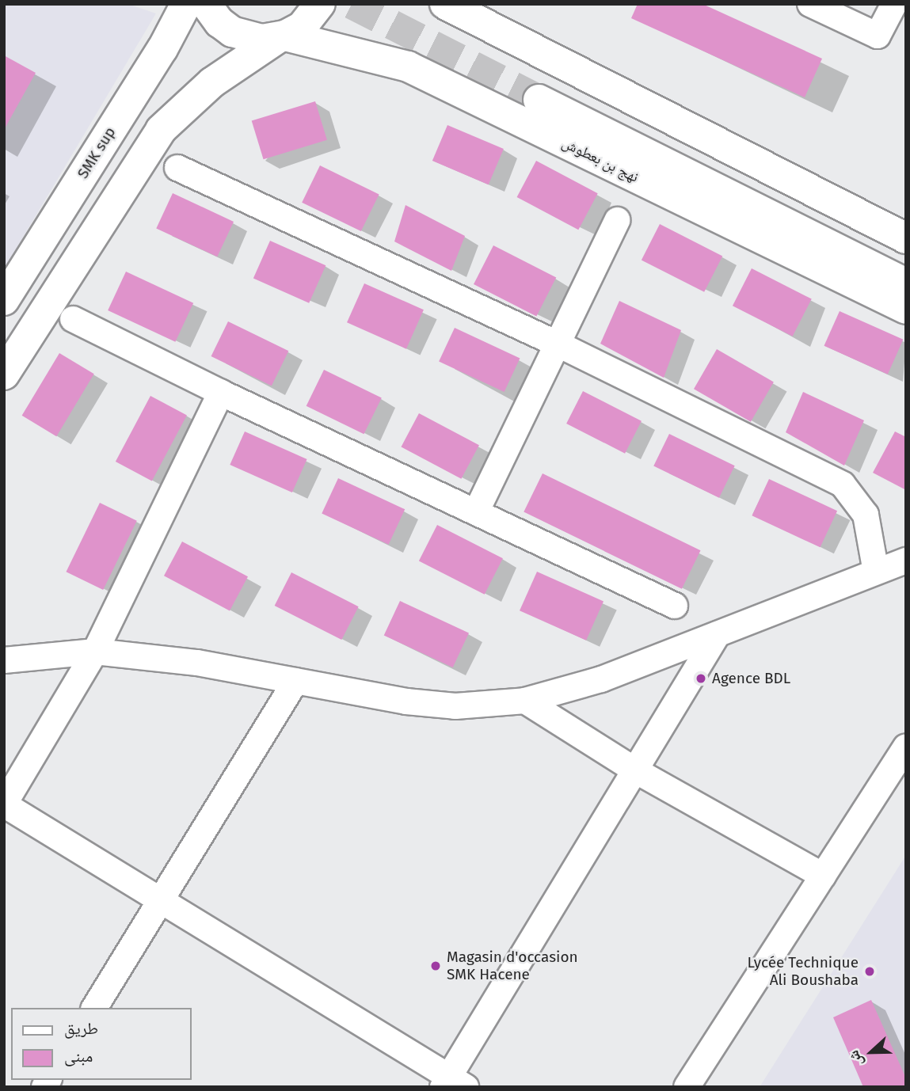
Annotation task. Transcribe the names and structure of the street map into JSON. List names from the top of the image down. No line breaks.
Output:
{"streets":{"main road":["SMK sup","نهج بن بعطوش"]},"places":["Agence BDL","Magasin d'occasion SMK Hacene","Lycée Technique Ali Boushaba"],"legend":["طريق","مبنى"],"north":"left"}
